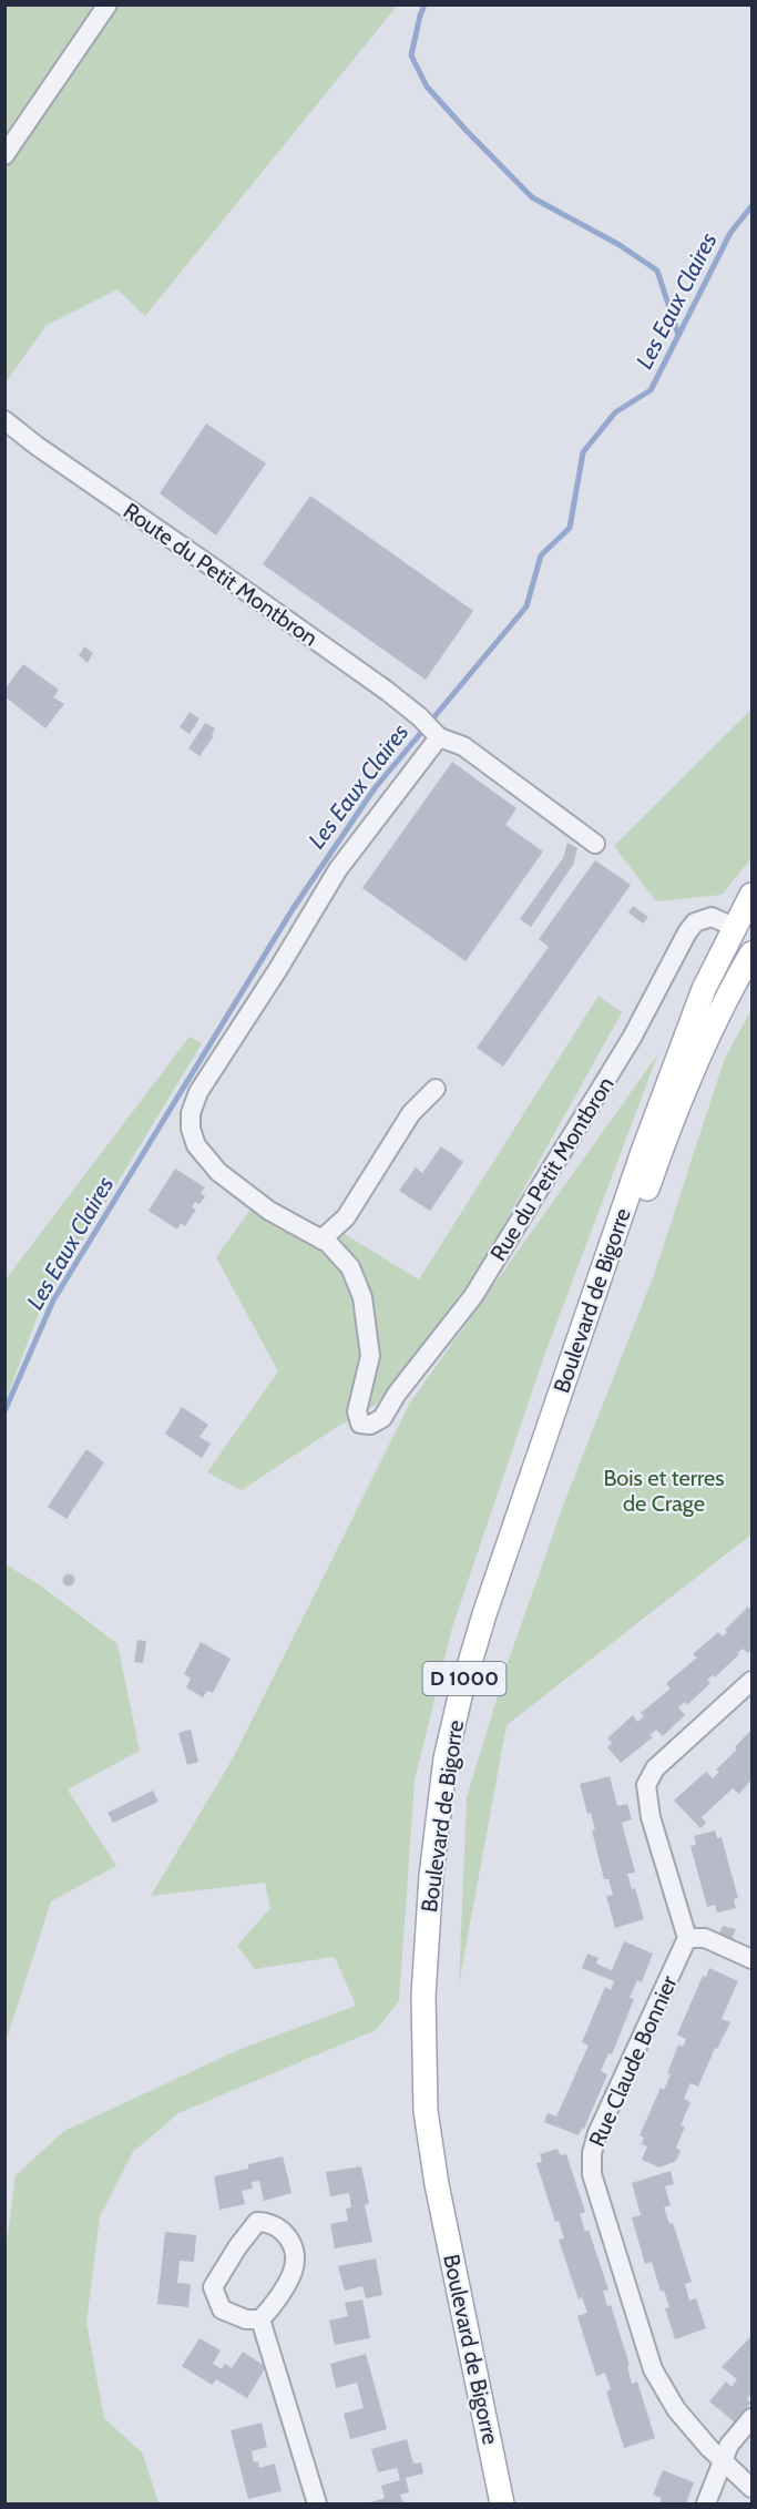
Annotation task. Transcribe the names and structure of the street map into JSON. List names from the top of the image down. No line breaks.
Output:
{"streets":{"main road":["Boulevard de Bigorre","D 1000"],"street":["Route du Petit Montbron","Rue du Petit Montbron","Rue Claude Bonnier"]},"crossings":[["Rue du Petit Montbron","Boulevard de Bigorre"]],"water":["Les Eaux Claires"],"parks":["Bois et terres de Crage"]}
